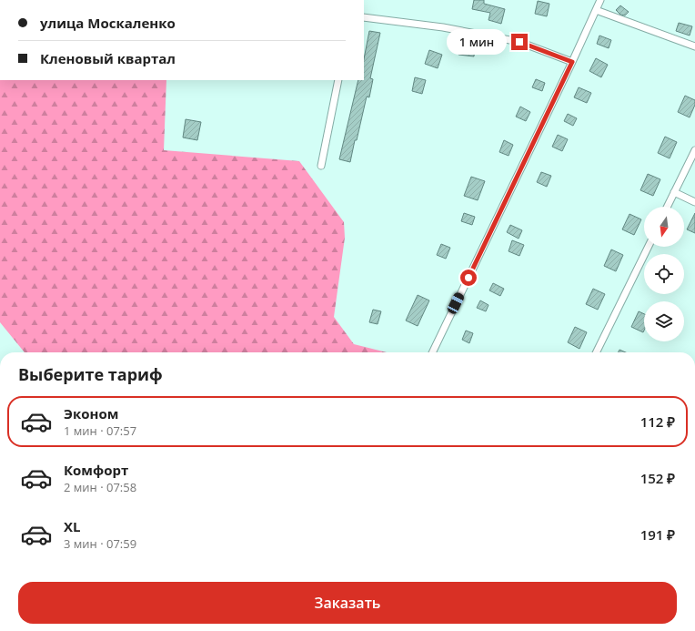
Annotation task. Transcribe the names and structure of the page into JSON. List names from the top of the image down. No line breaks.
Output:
{"north":"bottom","page":{"banner":["улица Москаленко","Кленовый квартал"],"bubble":"1 мин","heading":"Выберите тариф","list":[{"name":"Эконом","note":"1 мин · 07:57","value":"112 ₽"},{"name":"Комфорт","note":"2 мин · 07:58","value":"152 ₽"},{"name":"XL","note":"3 мин · 07:59","value":"191 ₽"}],"buttons":"Заказать"}}
